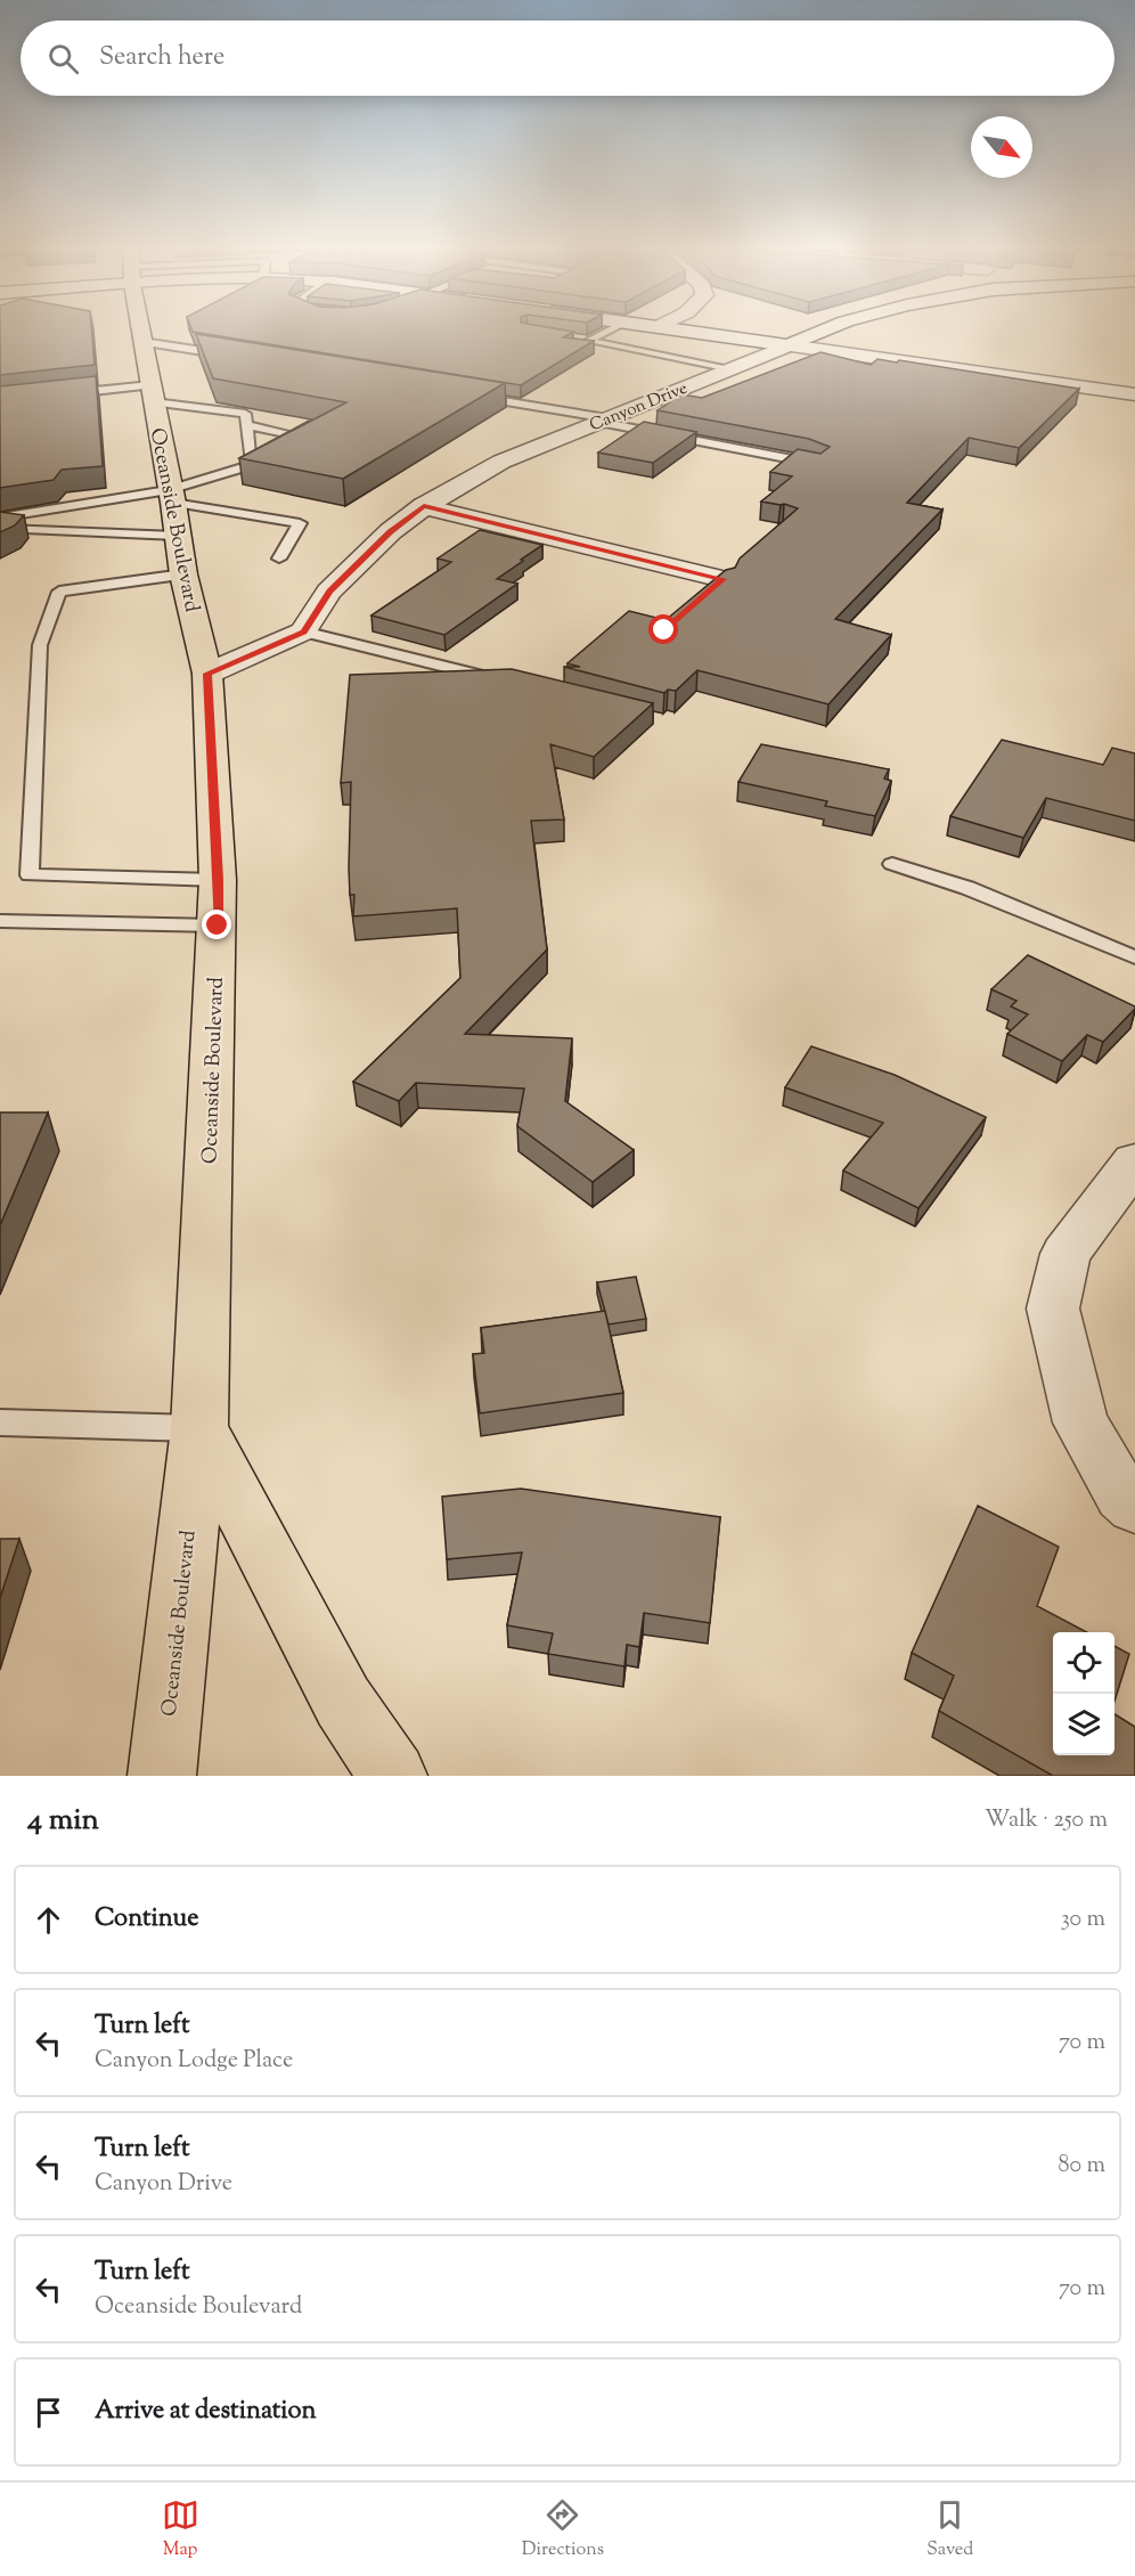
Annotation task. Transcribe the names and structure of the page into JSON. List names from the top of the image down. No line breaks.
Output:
{"streets":{"main road":["Oceanside Boulevard"],"street":["Canyon Drive"]},"north":"bottom right","page":{"search":"Search here","heading":["4 min","Walk · 250 m"],"list":[["Continue","30 m"],["Turn left","Canyon Lodge Place","70 m"],["Turn left","Canyon Drive","80 m"],["Turn left","Oceanside Boulevard","70 m"],"Arrive at destination"],"nav":["Map","Directions","Saved"]}}
